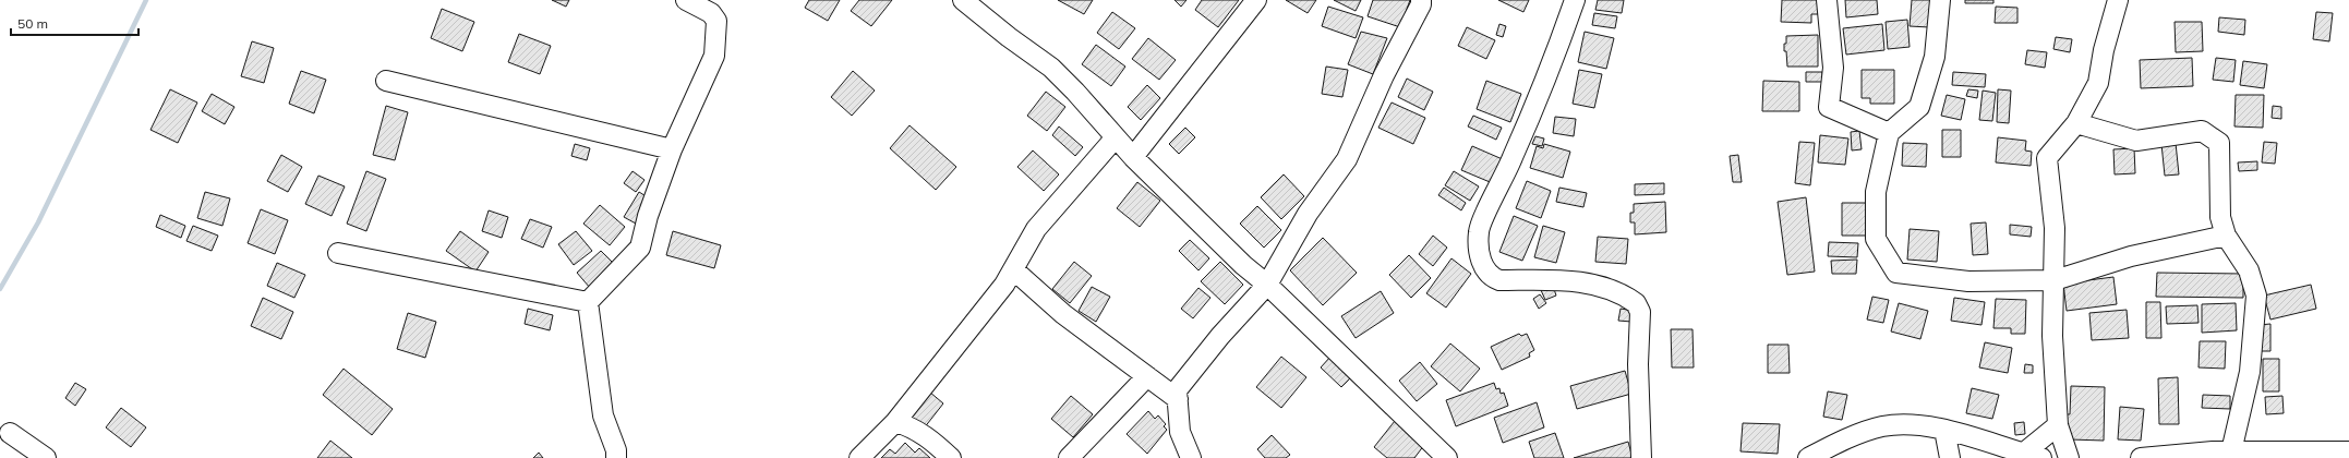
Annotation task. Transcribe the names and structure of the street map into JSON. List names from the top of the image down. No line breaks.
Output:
{"scale_bar":"50 m"}
